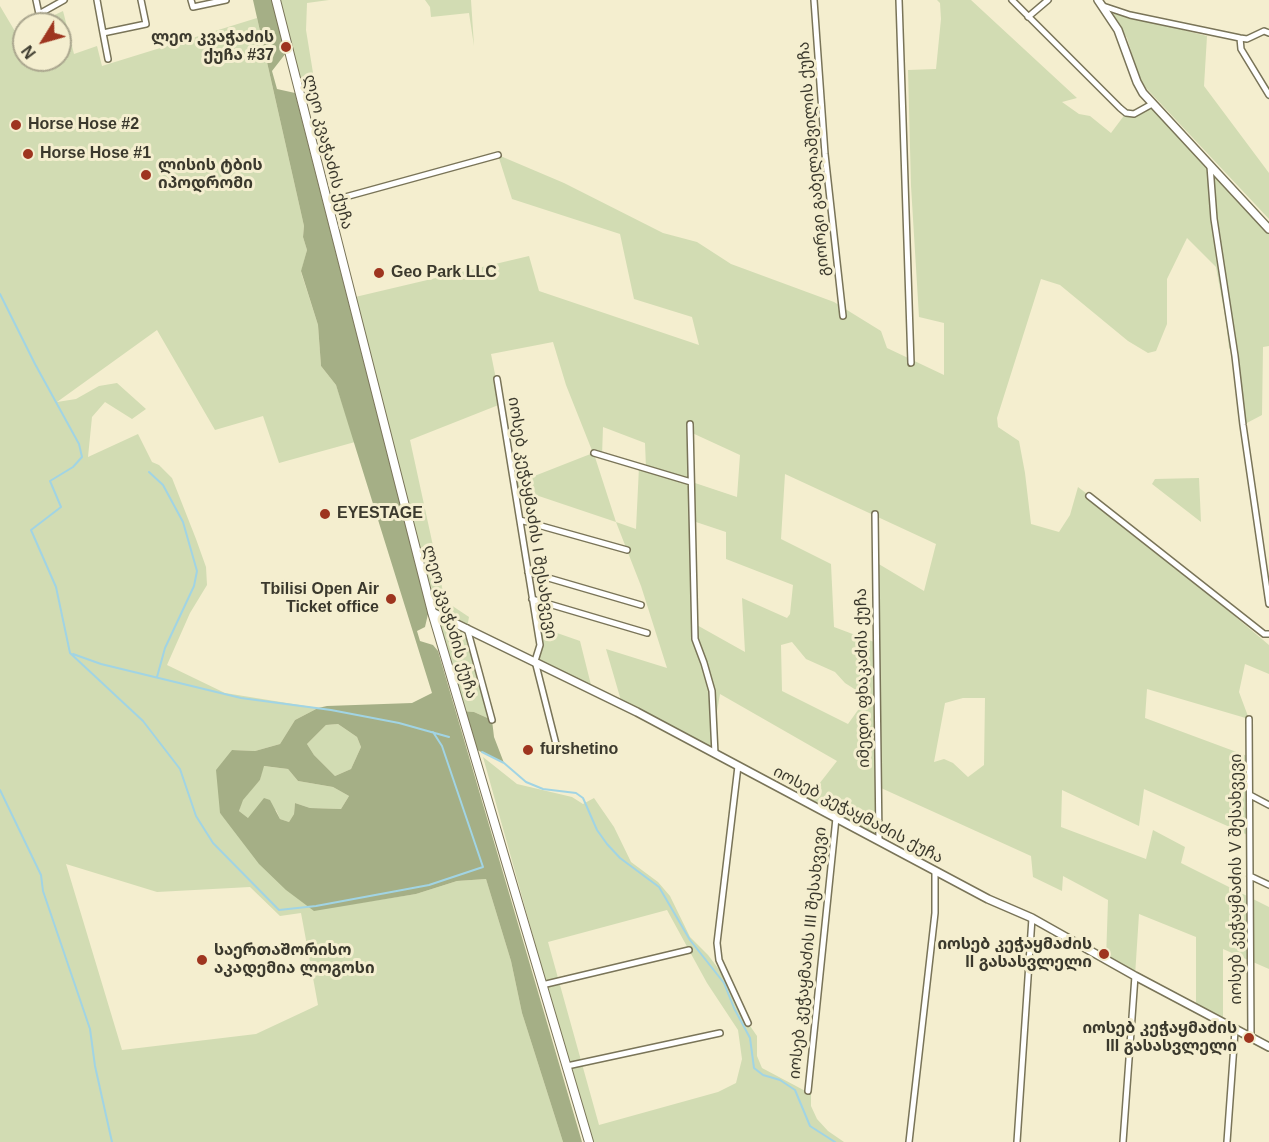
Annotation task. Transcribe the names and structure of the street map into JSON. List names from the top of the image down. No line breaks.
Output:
{"streets":{"main road":["ლეო კვაჭაძის ქუჩა"],"street":["გიორგი გაბელაშვილის ქუჩა","იოსებ კეჭაყმაძის I შესახვევი","იმედო ფხაკაძის ქუჩა","იოსებ კეჭაყმაძის ქუჩა","იოსებ კეჭაყმაძის V შესახვევი","იოსებ კეჭაყმაძის III შესახვევი"]},"crossings":[["ლეო კვაჭაძის ქუჩა","იოსებ კეჭაყმაძის ქუჩა"],["იოსებ კეჭაყმაძის I შესახვევი","იოსებ კეჭაყმაძის ქუჩა"],["იმედო ფხაკაძის ქუჩა","იოსებ კეჭაყმაძის ქუჩა"],["იოსებ კეჭაყმაძის ქუჩა","იოსებ კეჭაყმაძის V შესახვევი"],["იოსებ კეჭაყმაძის ქუჩა","იოსებ კეჭაყმაძის III შესახვევი"]],"places":["ლეო კვაჭაძის ქუჩა #37","Horse Hose #2","Horse Hose #1","ლისის ტბის იპოდრომი","Geo Park LLC","EYESTAGE","Tbilisi Open Air Ticket office","furshetino","იოსებ კეჭაყმაძის II გასასვლელი","საერთაშორისო აკადემია ლოგოსი","იოსებ კეჭაყმაძის III გასასვლელი"],"north":"bottom left"}
